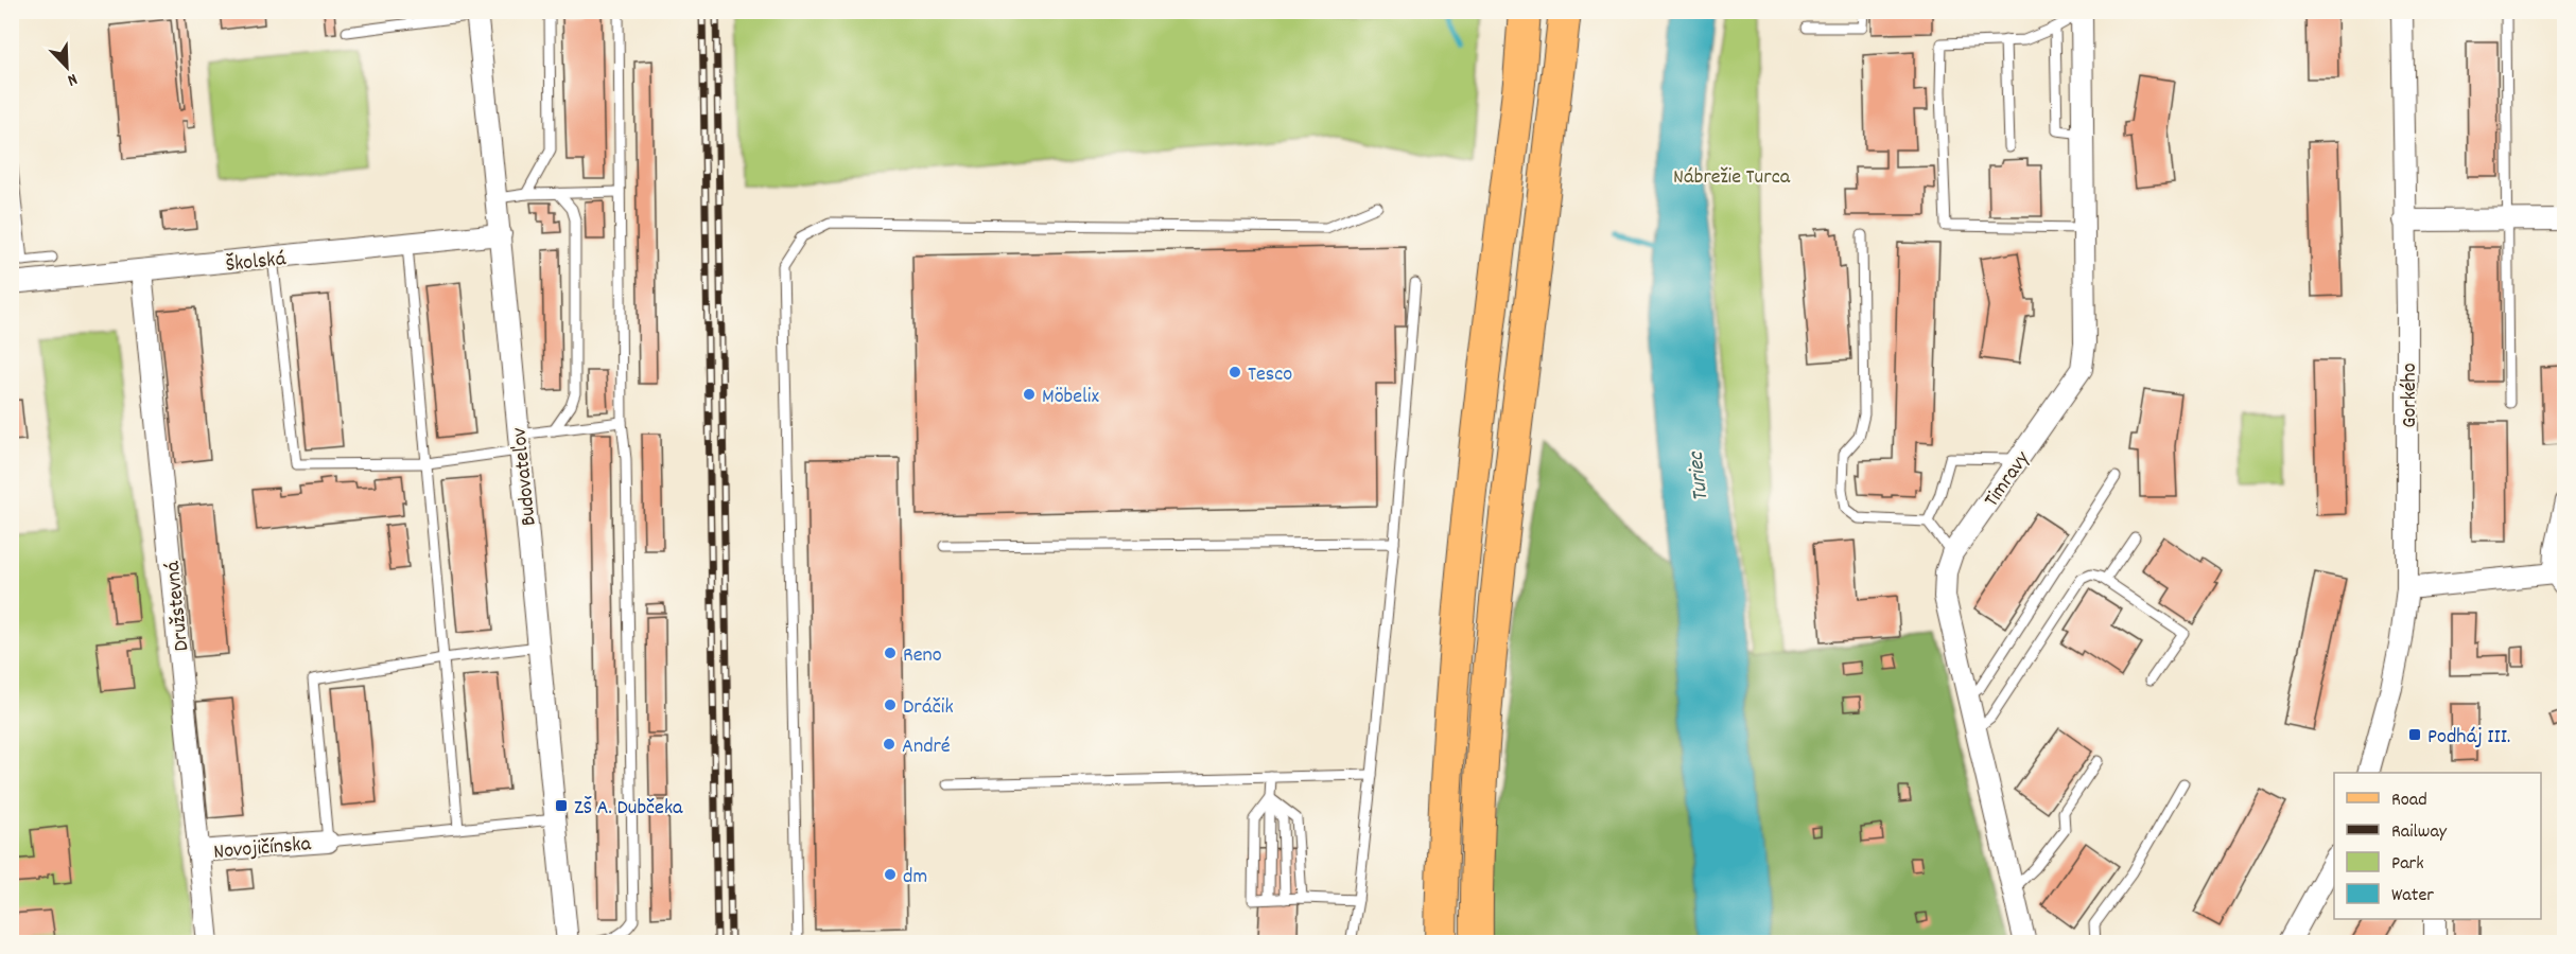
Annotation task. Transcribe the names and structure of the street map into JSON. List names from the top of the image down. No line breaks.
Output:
{"streets":{"street":["Školská","Gorkého","Budovateľov","Timravy","Družstevná","Novojičínska"]},"crossings":[["Školská","Budovateľov"],["Školská","Družstevná"],["Družstevná","Novojičínska"]],"water":["Turiec"],"parks":["Nábrežie Turca"],"places":{"other":["Tesco","Möbelix","Reno","Dráčik","André","dm"],"transit":["Podháj III.","ZŠ A. Dubčeka"]},"legend":["Road","Railway","Park","Water"],"north":"bottom right"}
